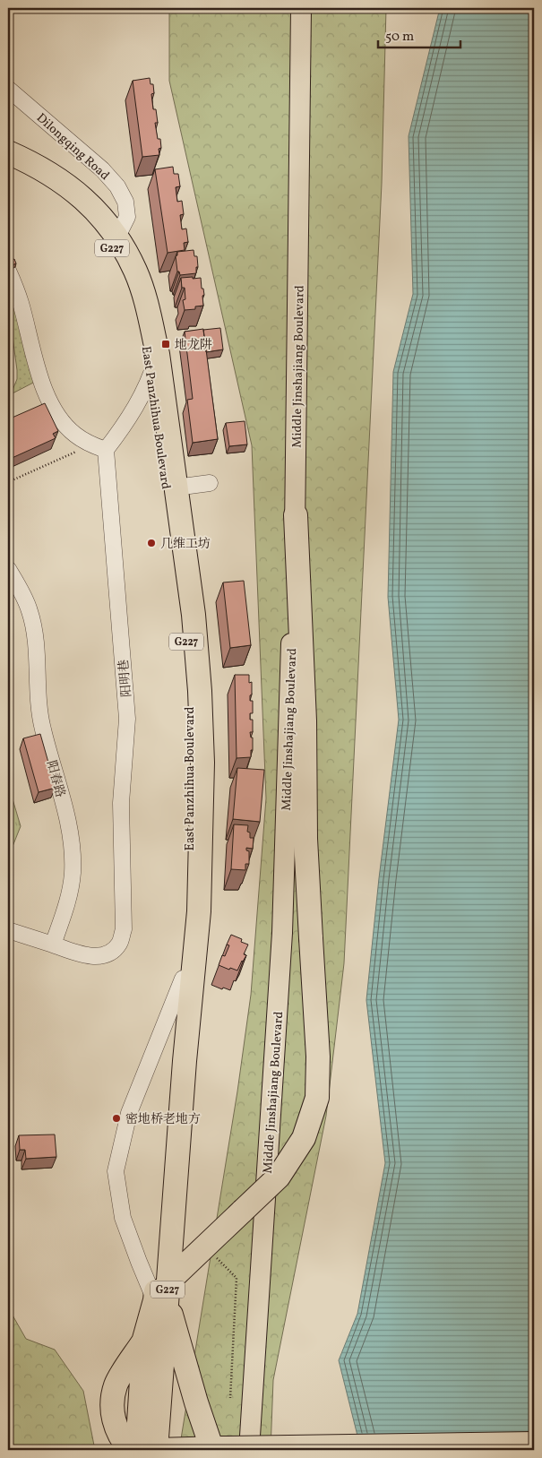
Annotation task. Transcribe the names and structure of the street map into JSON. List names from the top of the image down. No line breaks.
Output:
{"streets":{"highway":["G227","East Panzhihua Boulevard"],"main road":["Middle Jinshajiang Boulevard"],"street":["Dilongqing Road","阳明巷","阳春路"]},"crossings":[["Dilongqing Road","East Panzhihua Boulevard"],["G227","East Panzhihua Boulevard"],["阳明巷","阳春路"]],"places":{"transit":["地龙阱"],"other":["几维工坊","密地桥老地方"]},"scale_bar":"50 m"}
